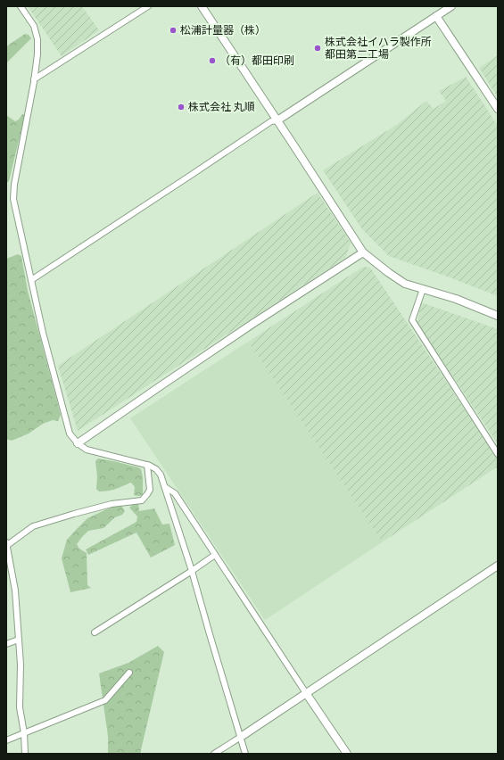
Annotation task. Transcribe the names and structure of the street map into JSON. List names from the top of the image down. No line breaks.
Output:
{"places":["松浦計量器（株）","株式会社イハラ製作所 都田第二工場","（有）都田印刷","株式会社 丸順"]}
